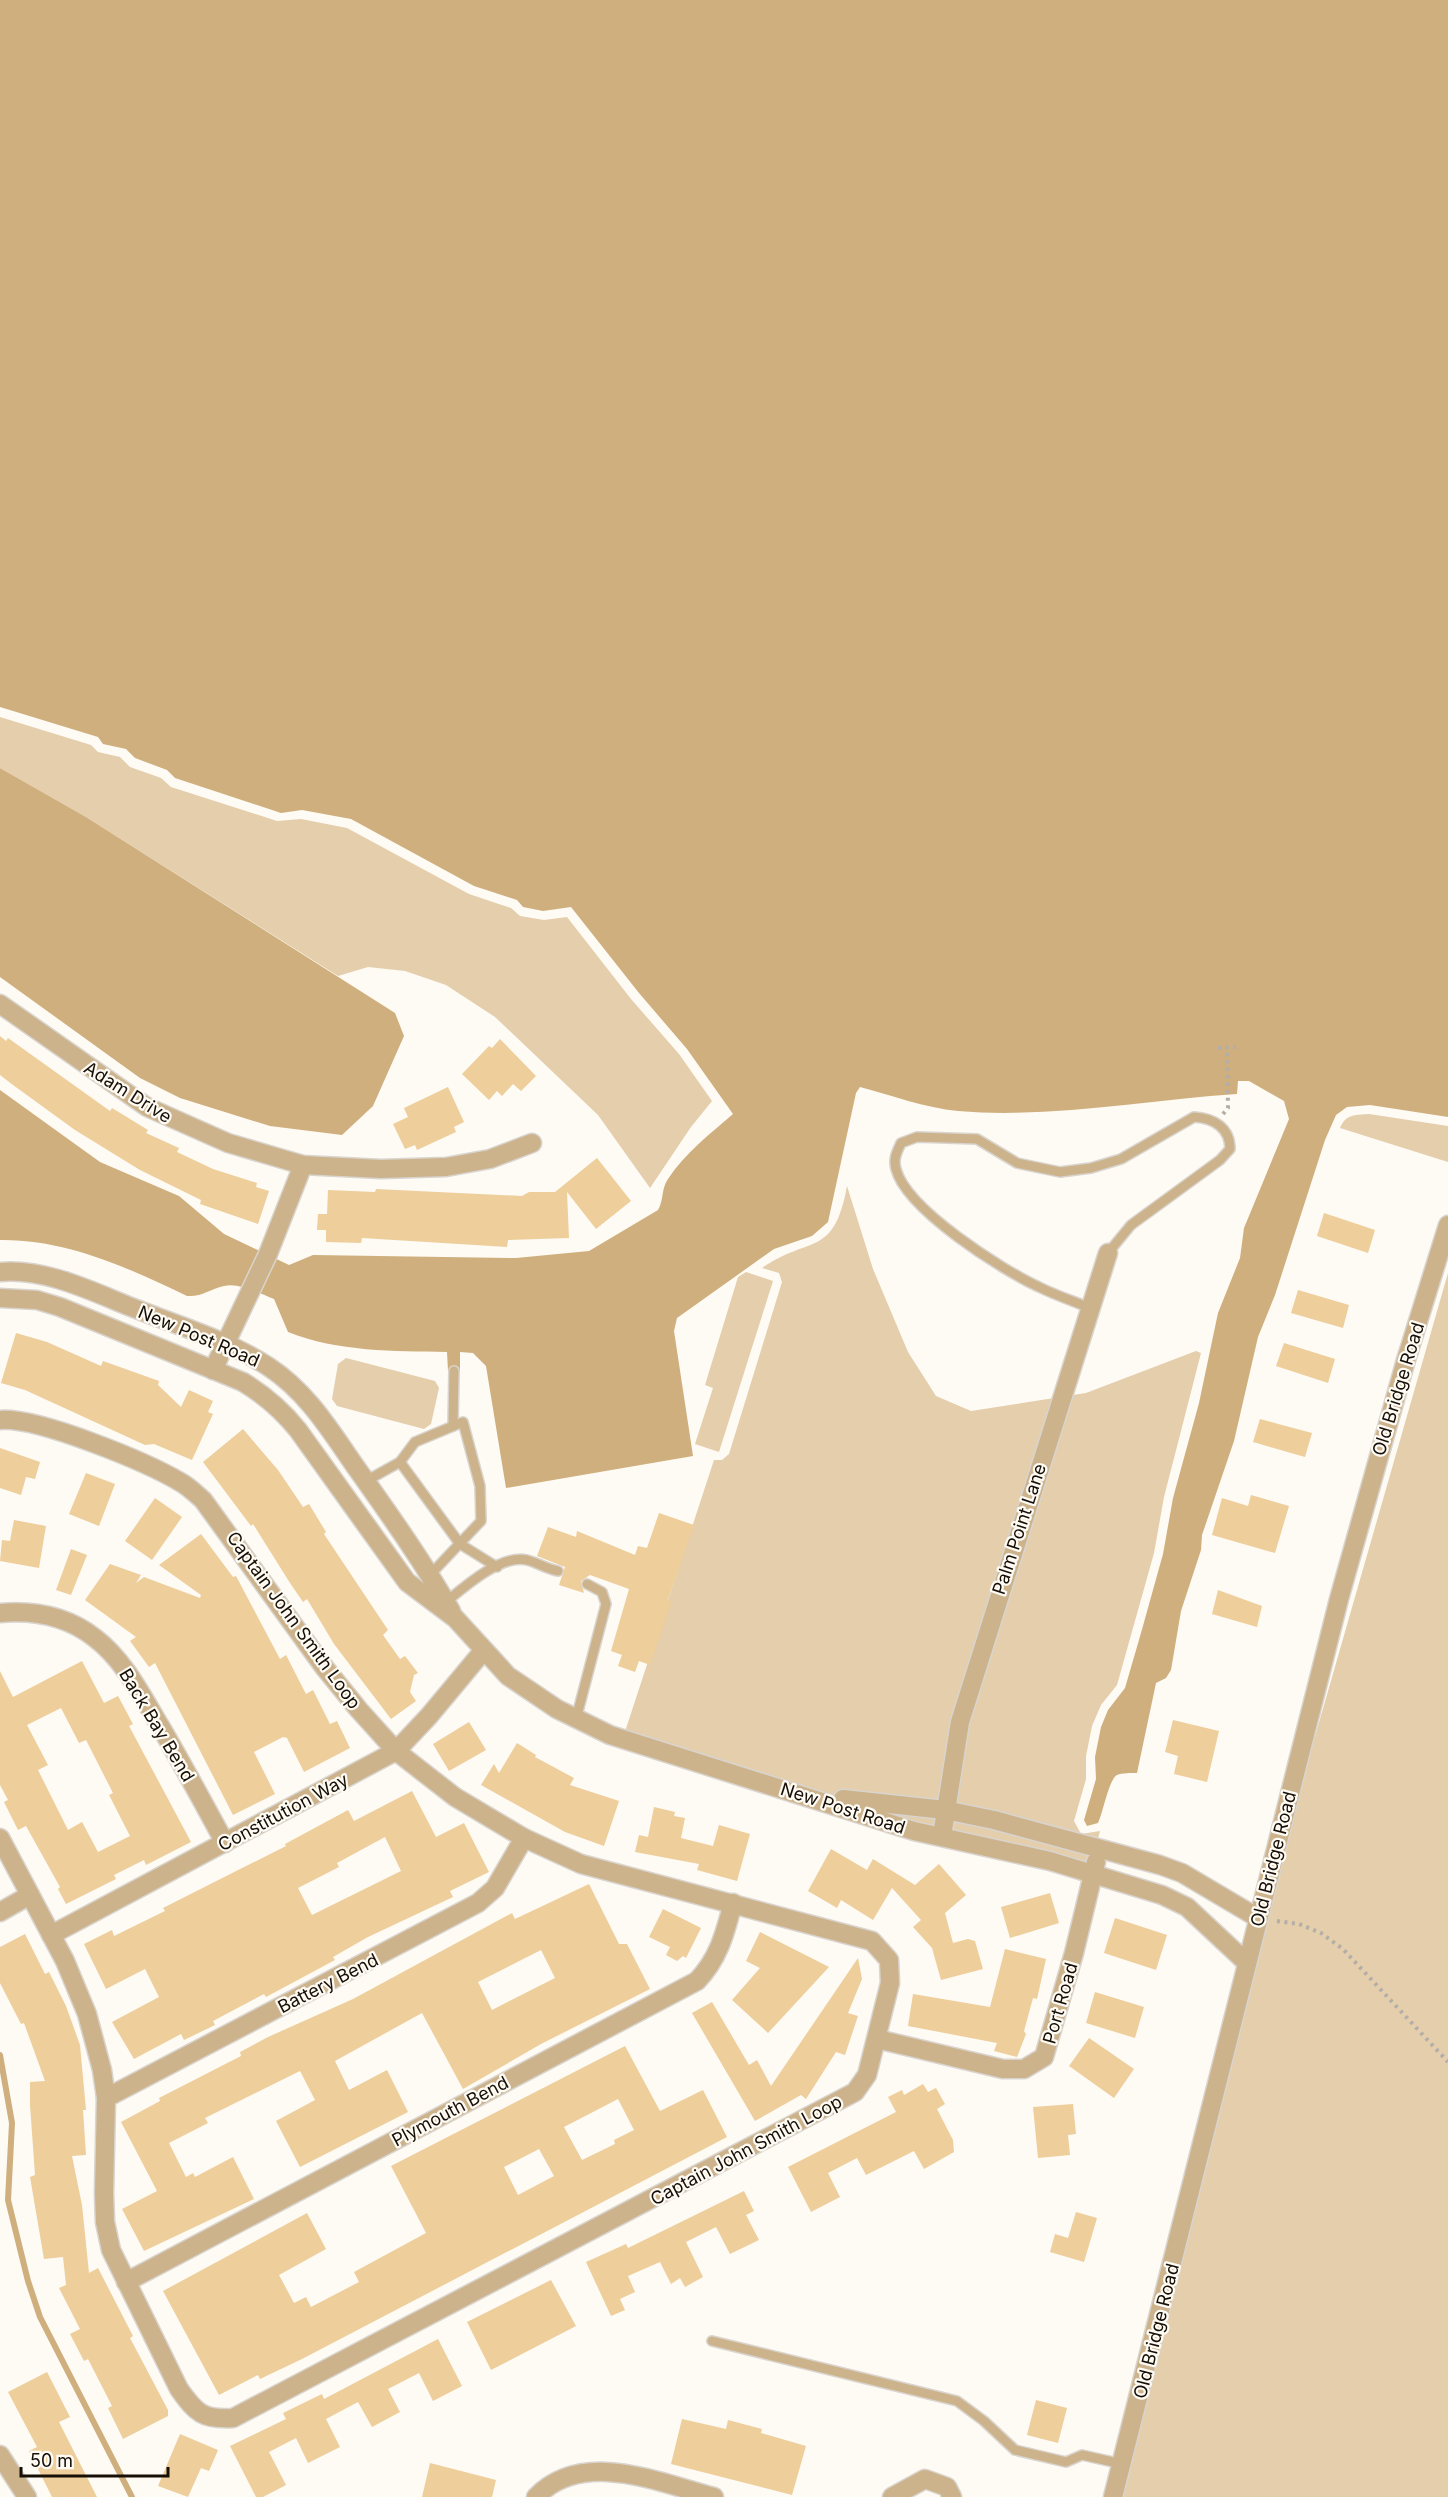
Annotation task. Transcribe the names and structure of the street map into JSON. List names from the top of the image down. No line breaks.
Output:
{"streets":{"street":["Adam Drive","New Post Road","Old Bridge Road","Palm Point Lane","Captain John Smith Loop","Back Bay Bend","Constitution Way","Battery Bend","Port Road","Plymouth Bend"]},"crossings":[["New Post Road","Old Bridge Road"],["New Post Road","Palm Point Lane"],["New Post Road","Constitution Way"],["New Post Road","Port Road"],["Captain John Smith Loop","Constitution Way"],["Captain John Smith Loop","Battery Bend"],["Captain John Smith Loop","Port Road"],["Captain John Smith Loop","Plymouth Bend"],["Back Bay Bend","Constitution Way"]],"scale_bar":"50 m"}
